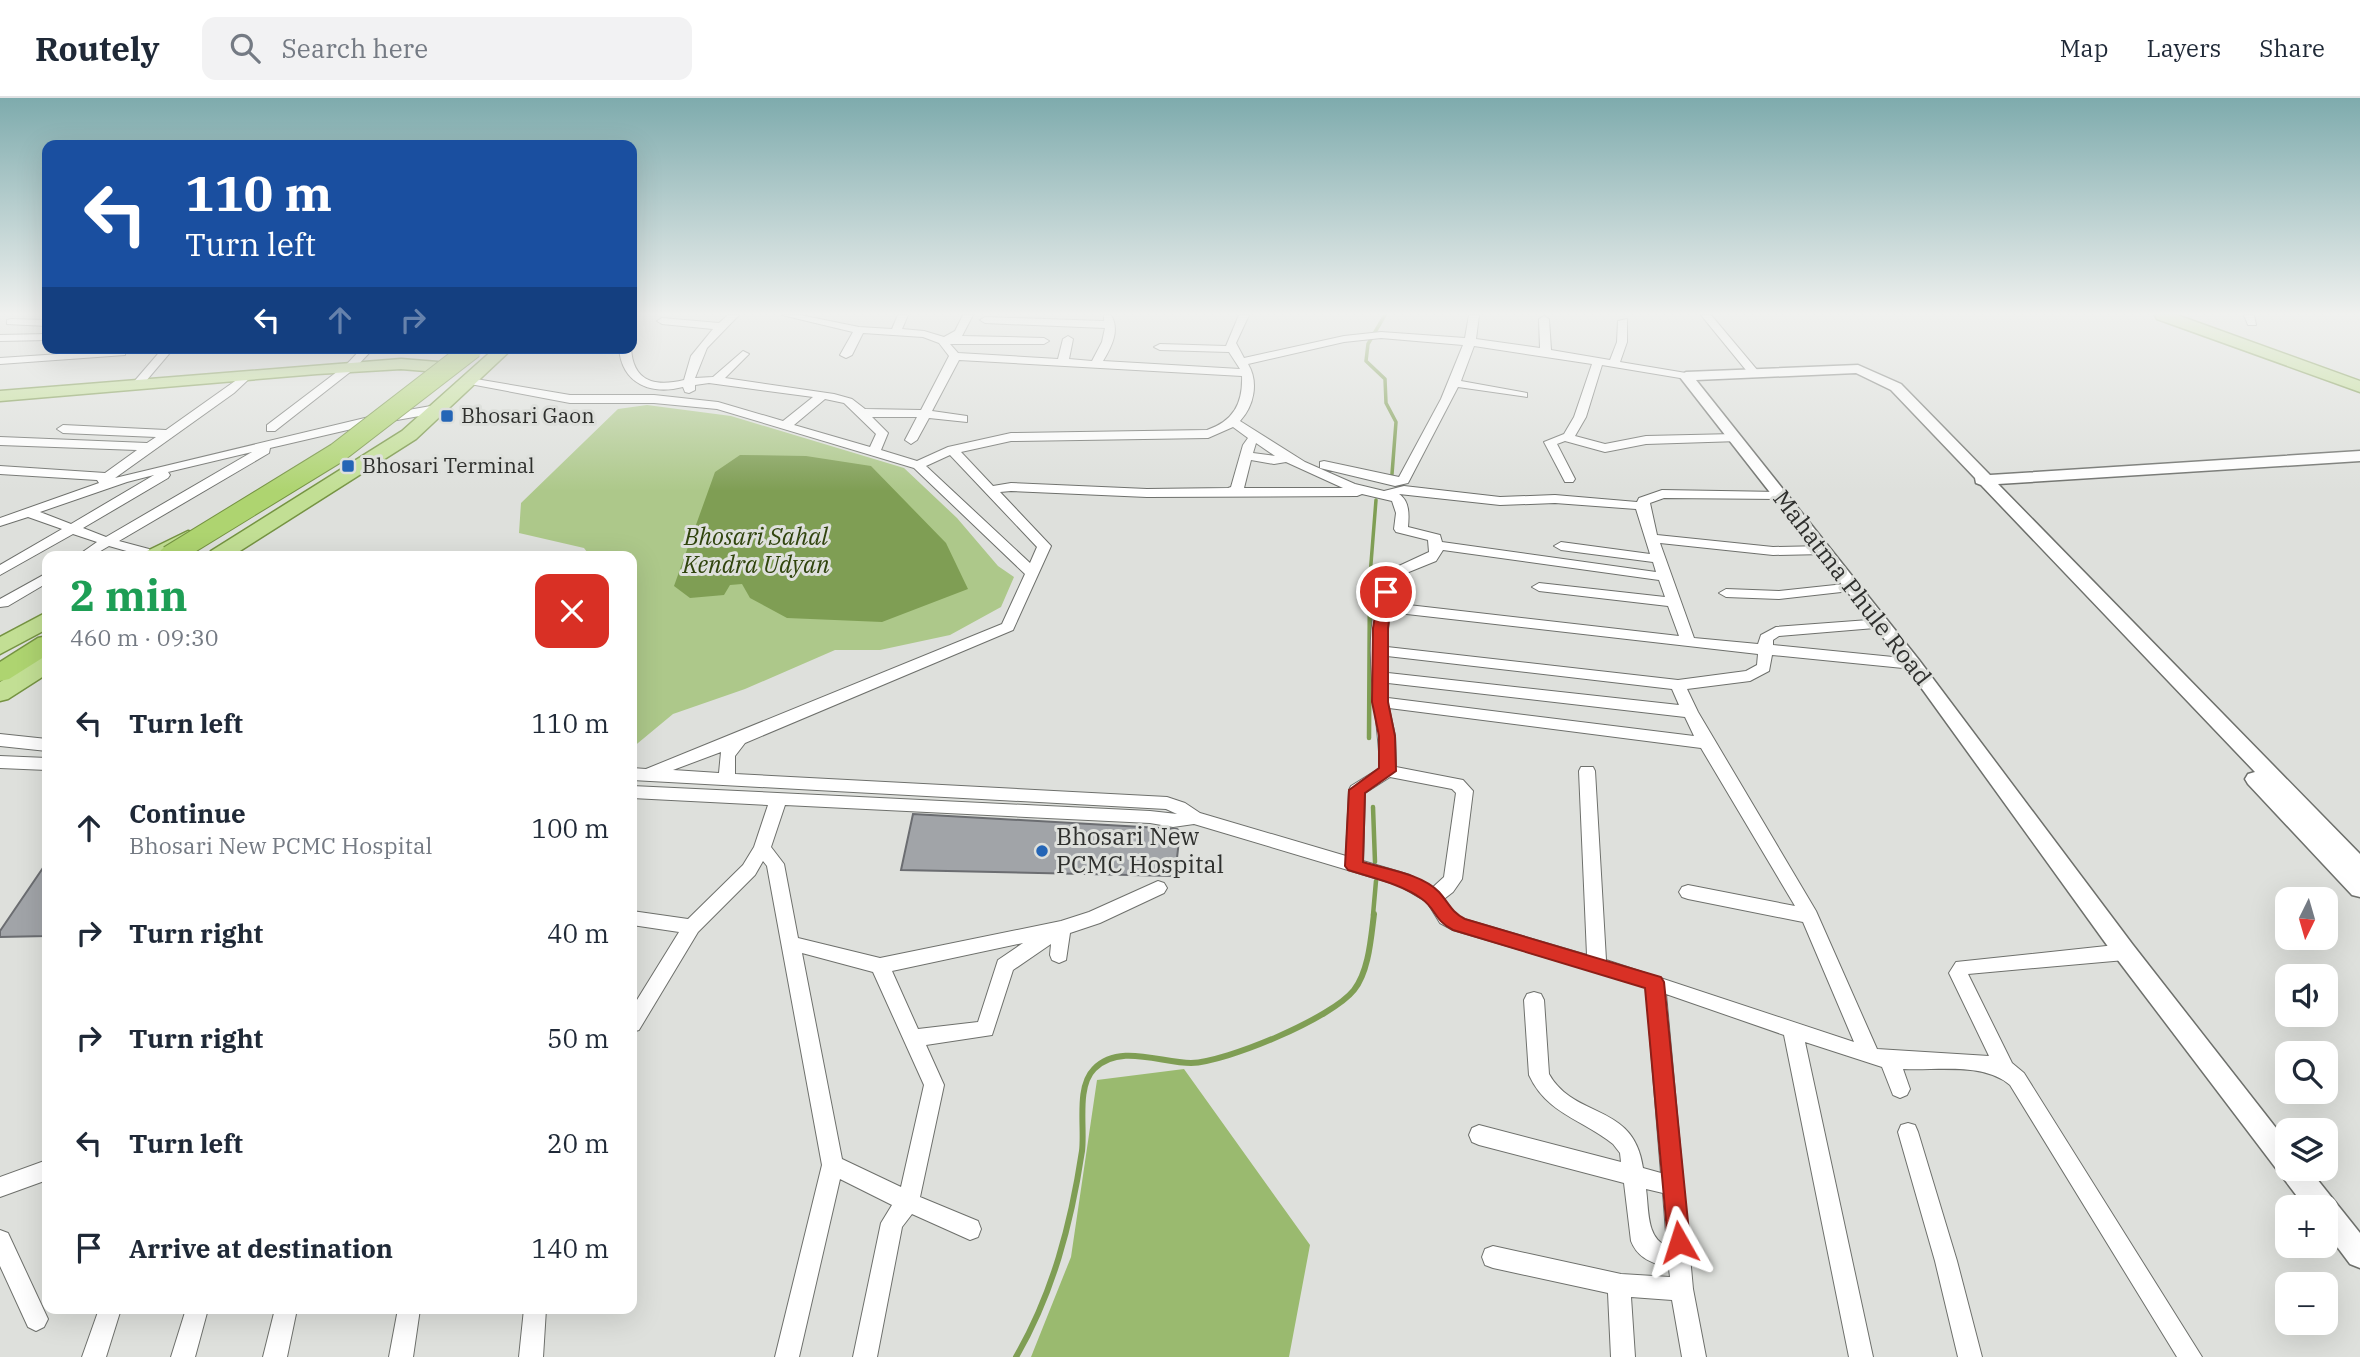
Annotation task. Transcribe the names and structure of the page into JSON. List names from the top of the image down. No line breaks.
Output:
{"streets":{"street":["Mahatma Phule Road"]},"parks":["Bhosari Sahal Kendra Udyan"],"places":{"transit":["Bhosari Gaon","Bhosari Terminal"],"other":["Bhosari New PCMC Hospital"]},"north":"bottom","page":{"header":"Routely","search":"Search here","nav":["Map","Layers","Share"],"turn":["110 m","Turn left"],"heading":["2 min","460 m · 09:30"],"list":[{"name":"Turn left","value":"110 m"},{"name":"Continue","note":"Bhosari New PCMC Hospital","value":"100 m"},{"name":"Turn right","value":"40 m"},{"name":"Turn right","value":"50 m"},{"name":"Turn left","value":"20 m"},{"name":"Arrive at destination","value":"140 m"}],"map_buttons":["+","−"]}}
